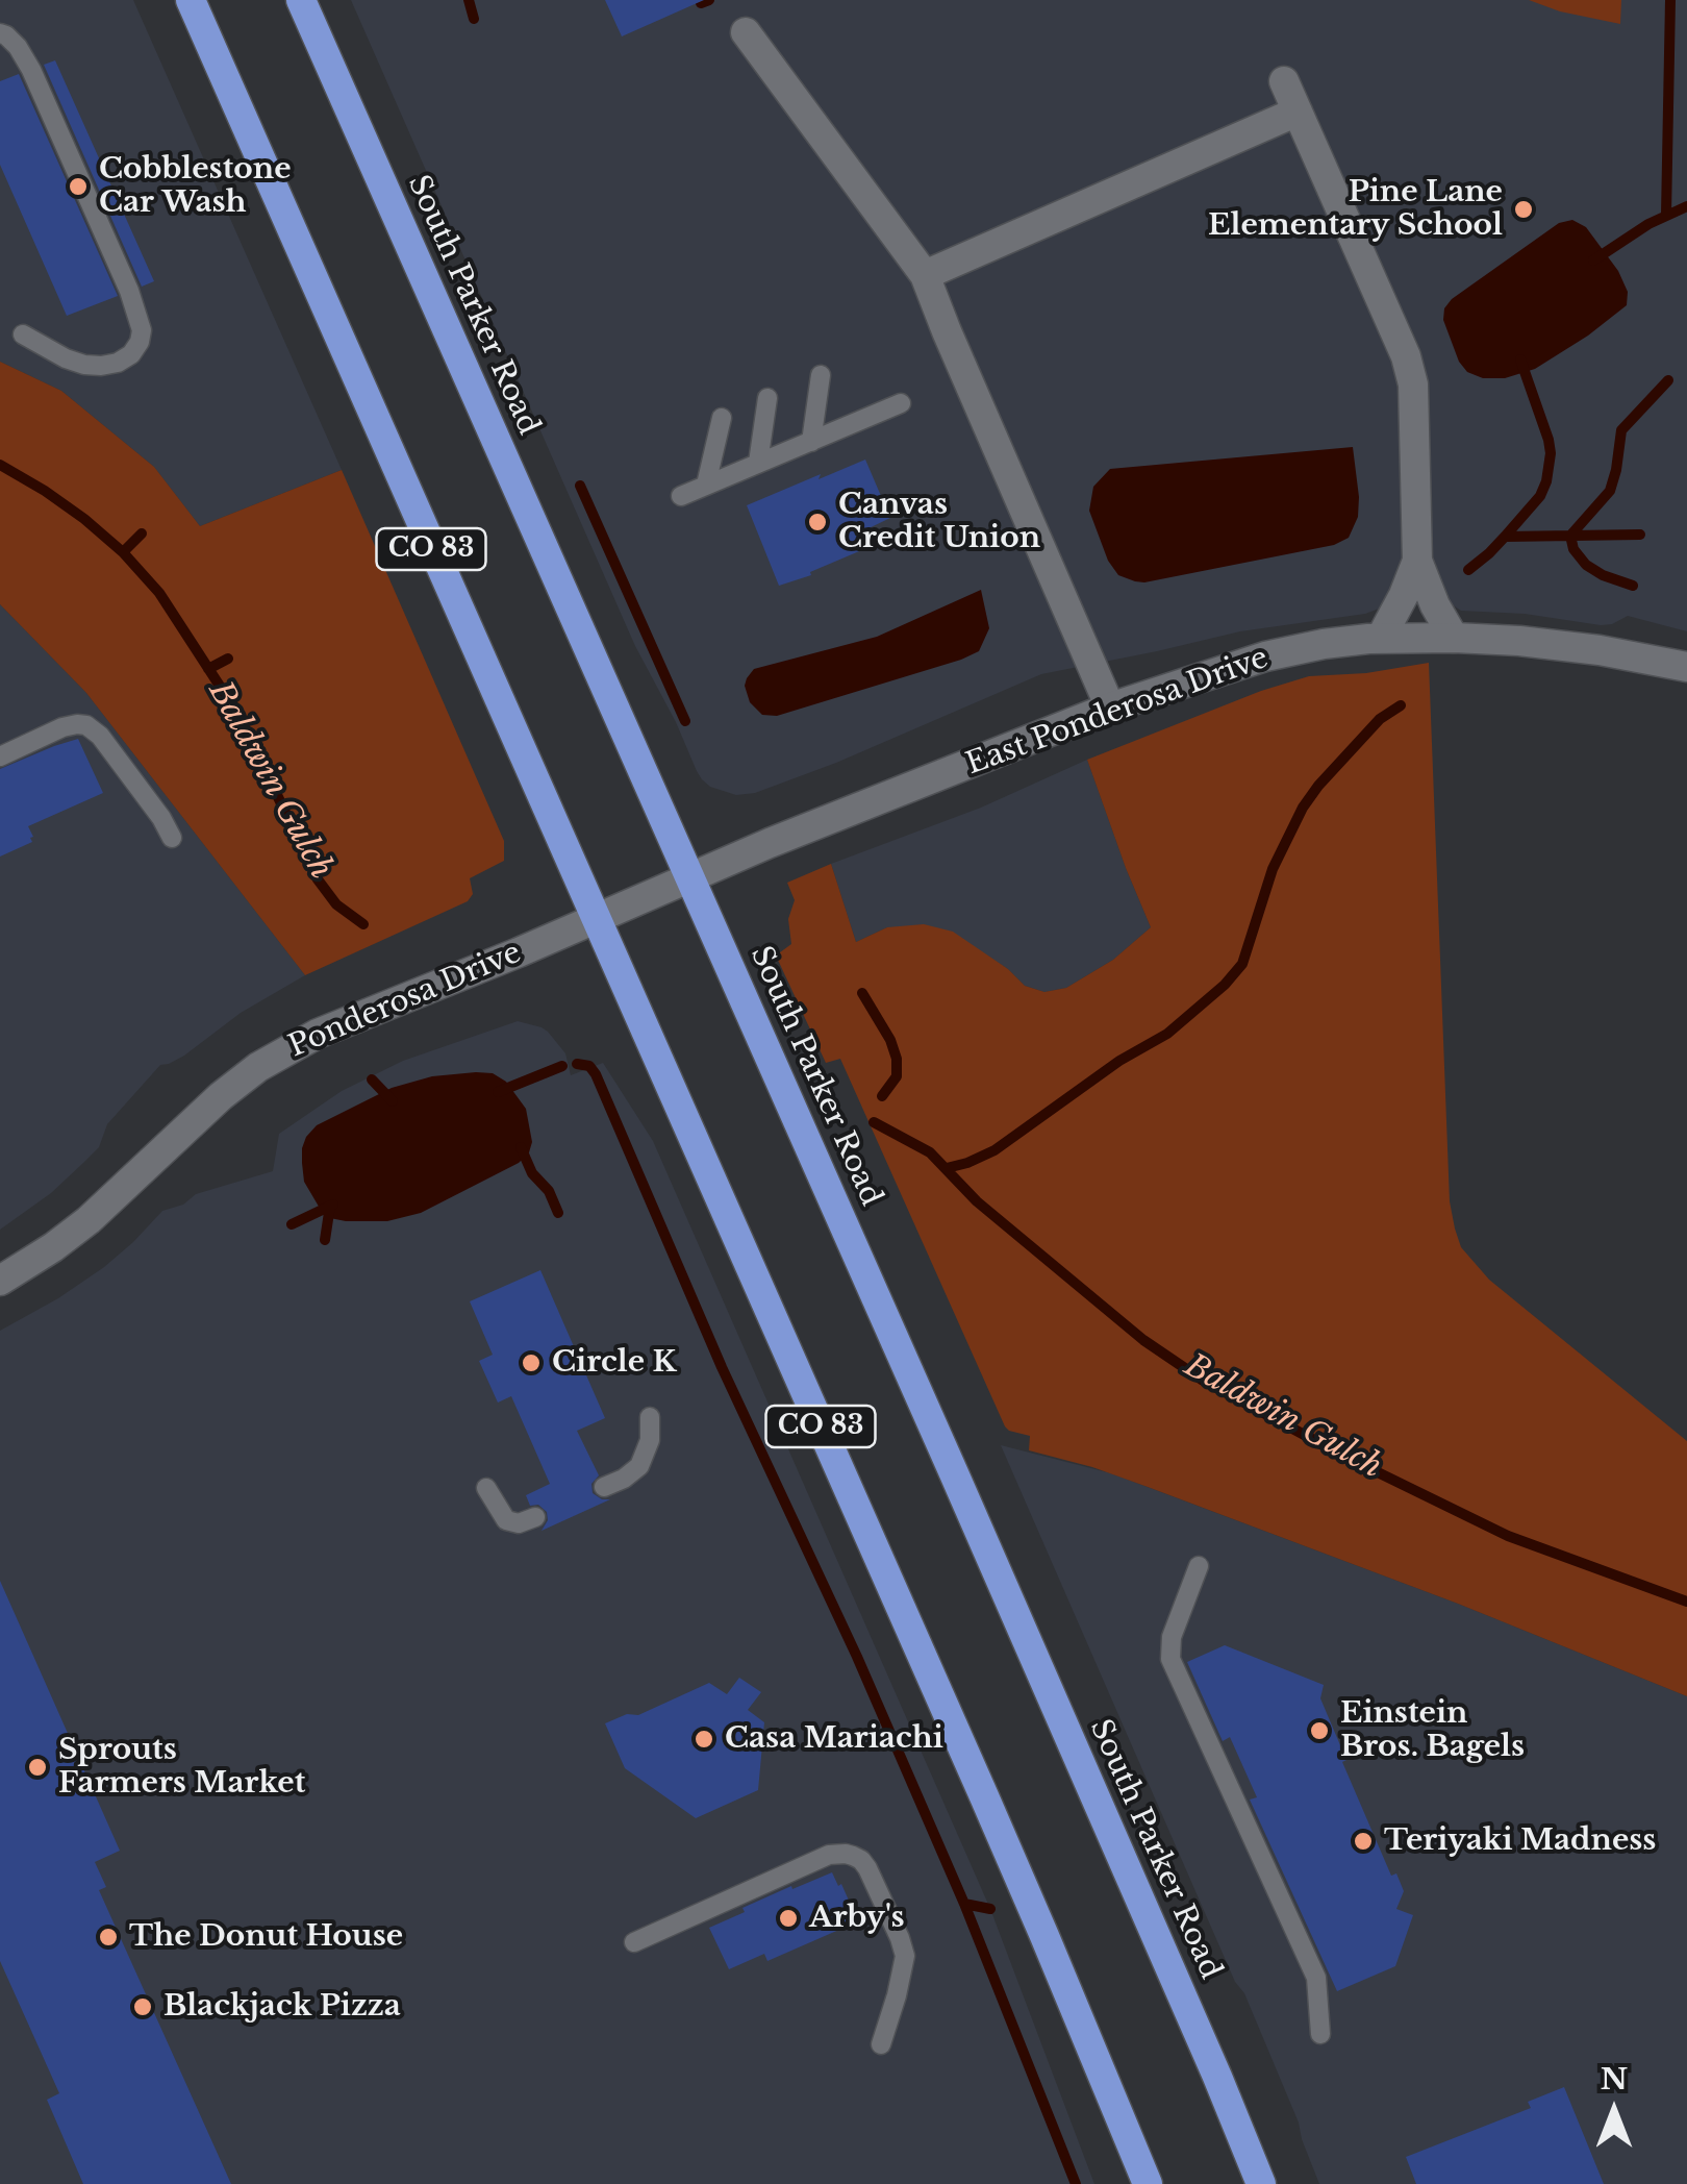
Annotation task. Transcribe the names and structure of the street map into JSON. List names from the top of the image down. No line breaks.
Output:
{"streets":{"highway":["South Parker Road","CO 83"],"street":["East Ponderosa Drive","Ponderosa Drive"]},"crossings":[["South Parker Road","East Ponderosa Drive"],["South Parker Road","Ponderosa Drive"],["CO 83","Ponderosa Drive"],["East Ponderosa Drive","Ponderosa Drive"]],"water":["Baldwin Gulch"],"places":["Cobblestone Car Wash","Pine Lane Elementary School","Canvas Credit Union","Circle K","Einstein Bros. Bagels","Casa Mariachi","Sprouts Farmers Market","Teriyaki Madness","Arby's","The Donut House","Blackjack Pizza"],"north":"top"}
